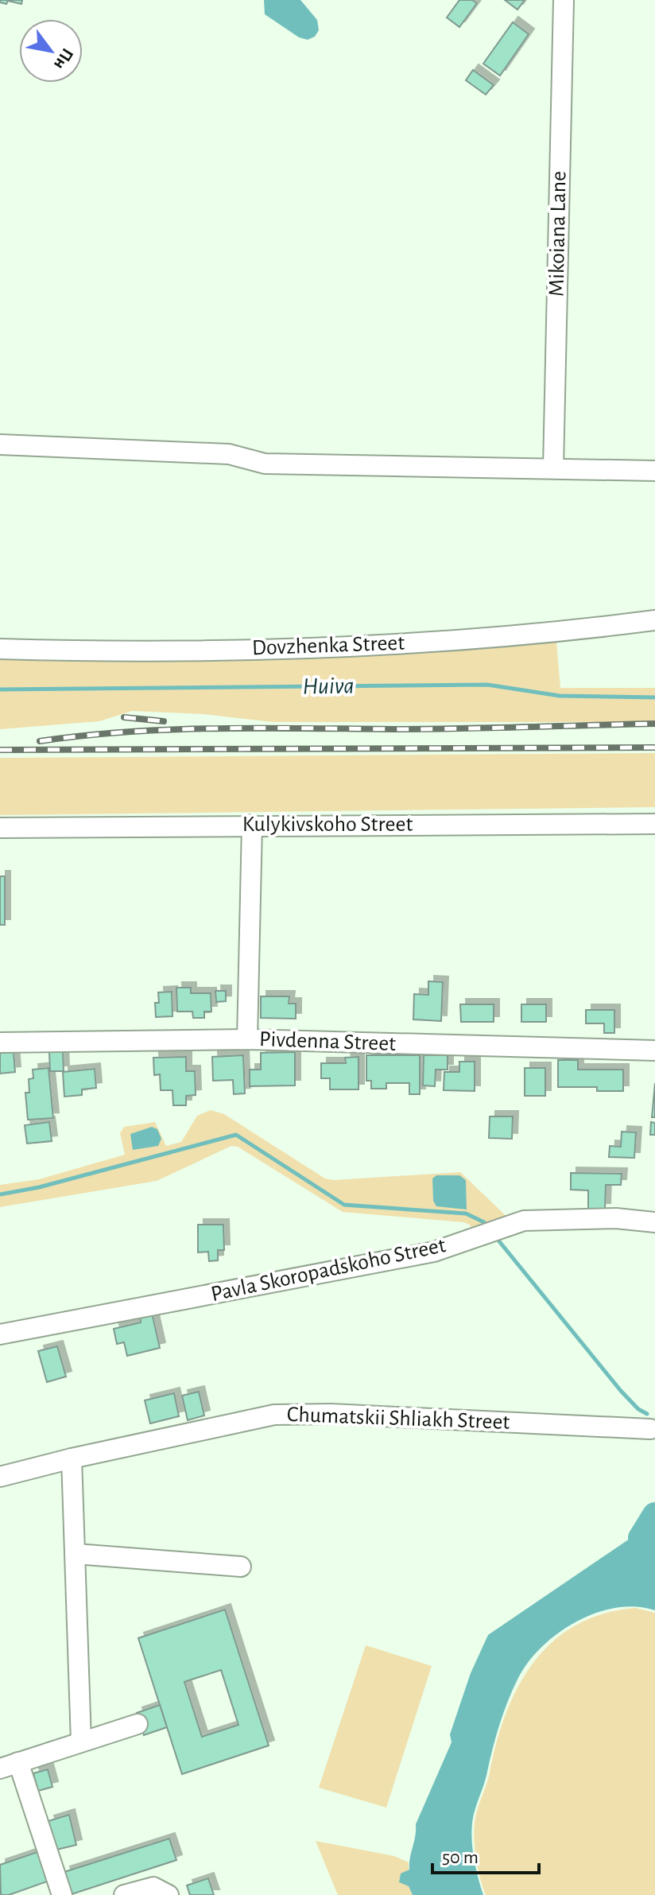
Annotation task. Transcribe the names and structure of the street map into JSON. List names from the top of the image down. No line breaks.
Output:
{"streets":{"street":["Mikoiana Lane","Dovzhenka Street","Kulykivskoho Street","Pivdenna Street","Pavla Skoropadskoho Street","Chumatskii Shliakh Street"]},"water":["Huiva"],"scale_bar":"50 m","north":"bottom right"}
